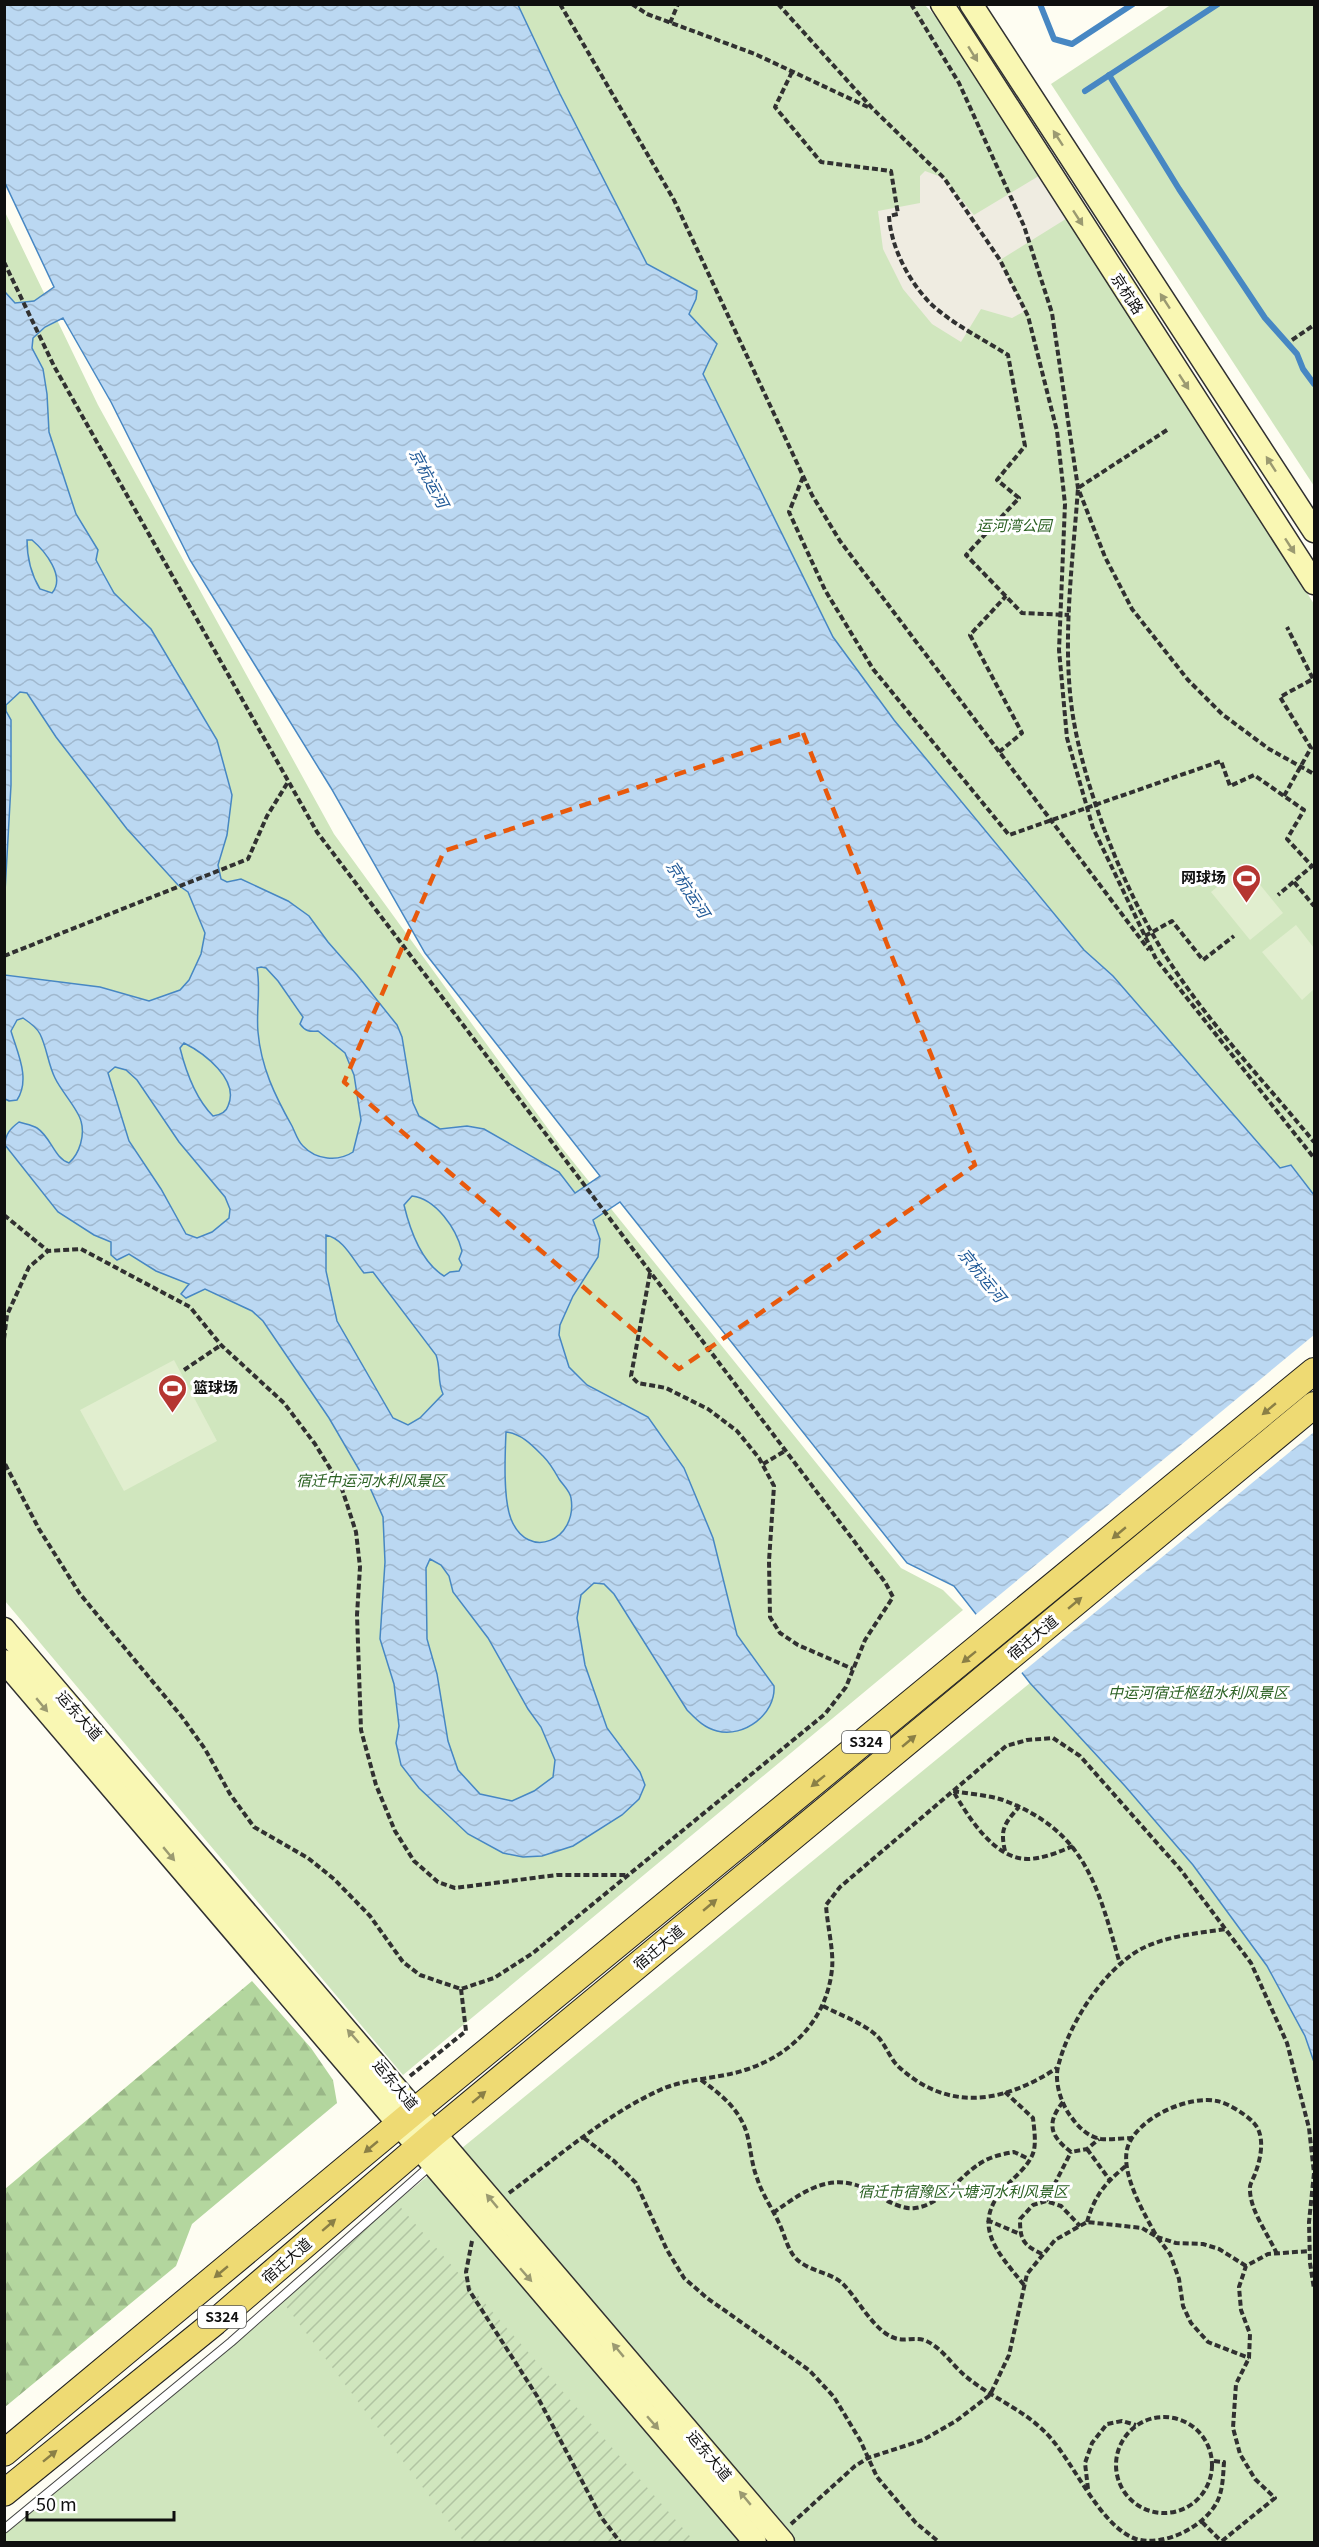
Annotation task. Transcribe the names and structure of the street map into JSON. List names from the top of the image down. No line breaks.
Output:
{"streets":{"main road":["京杭路","宿迁大道","运东大道","S324"]},"crossings":[["宿迁大道","运东大道"]],"water":["京杭运河"],"parks":["运河湾公园","宿迁中运河水利风景区","中运河宿迁枢纽水利风景区","宿迁市宿豫区六塘河水利风景区"],"places":{"sports":["网球场","篮球场"]},"scale_bar":"50 m"}
